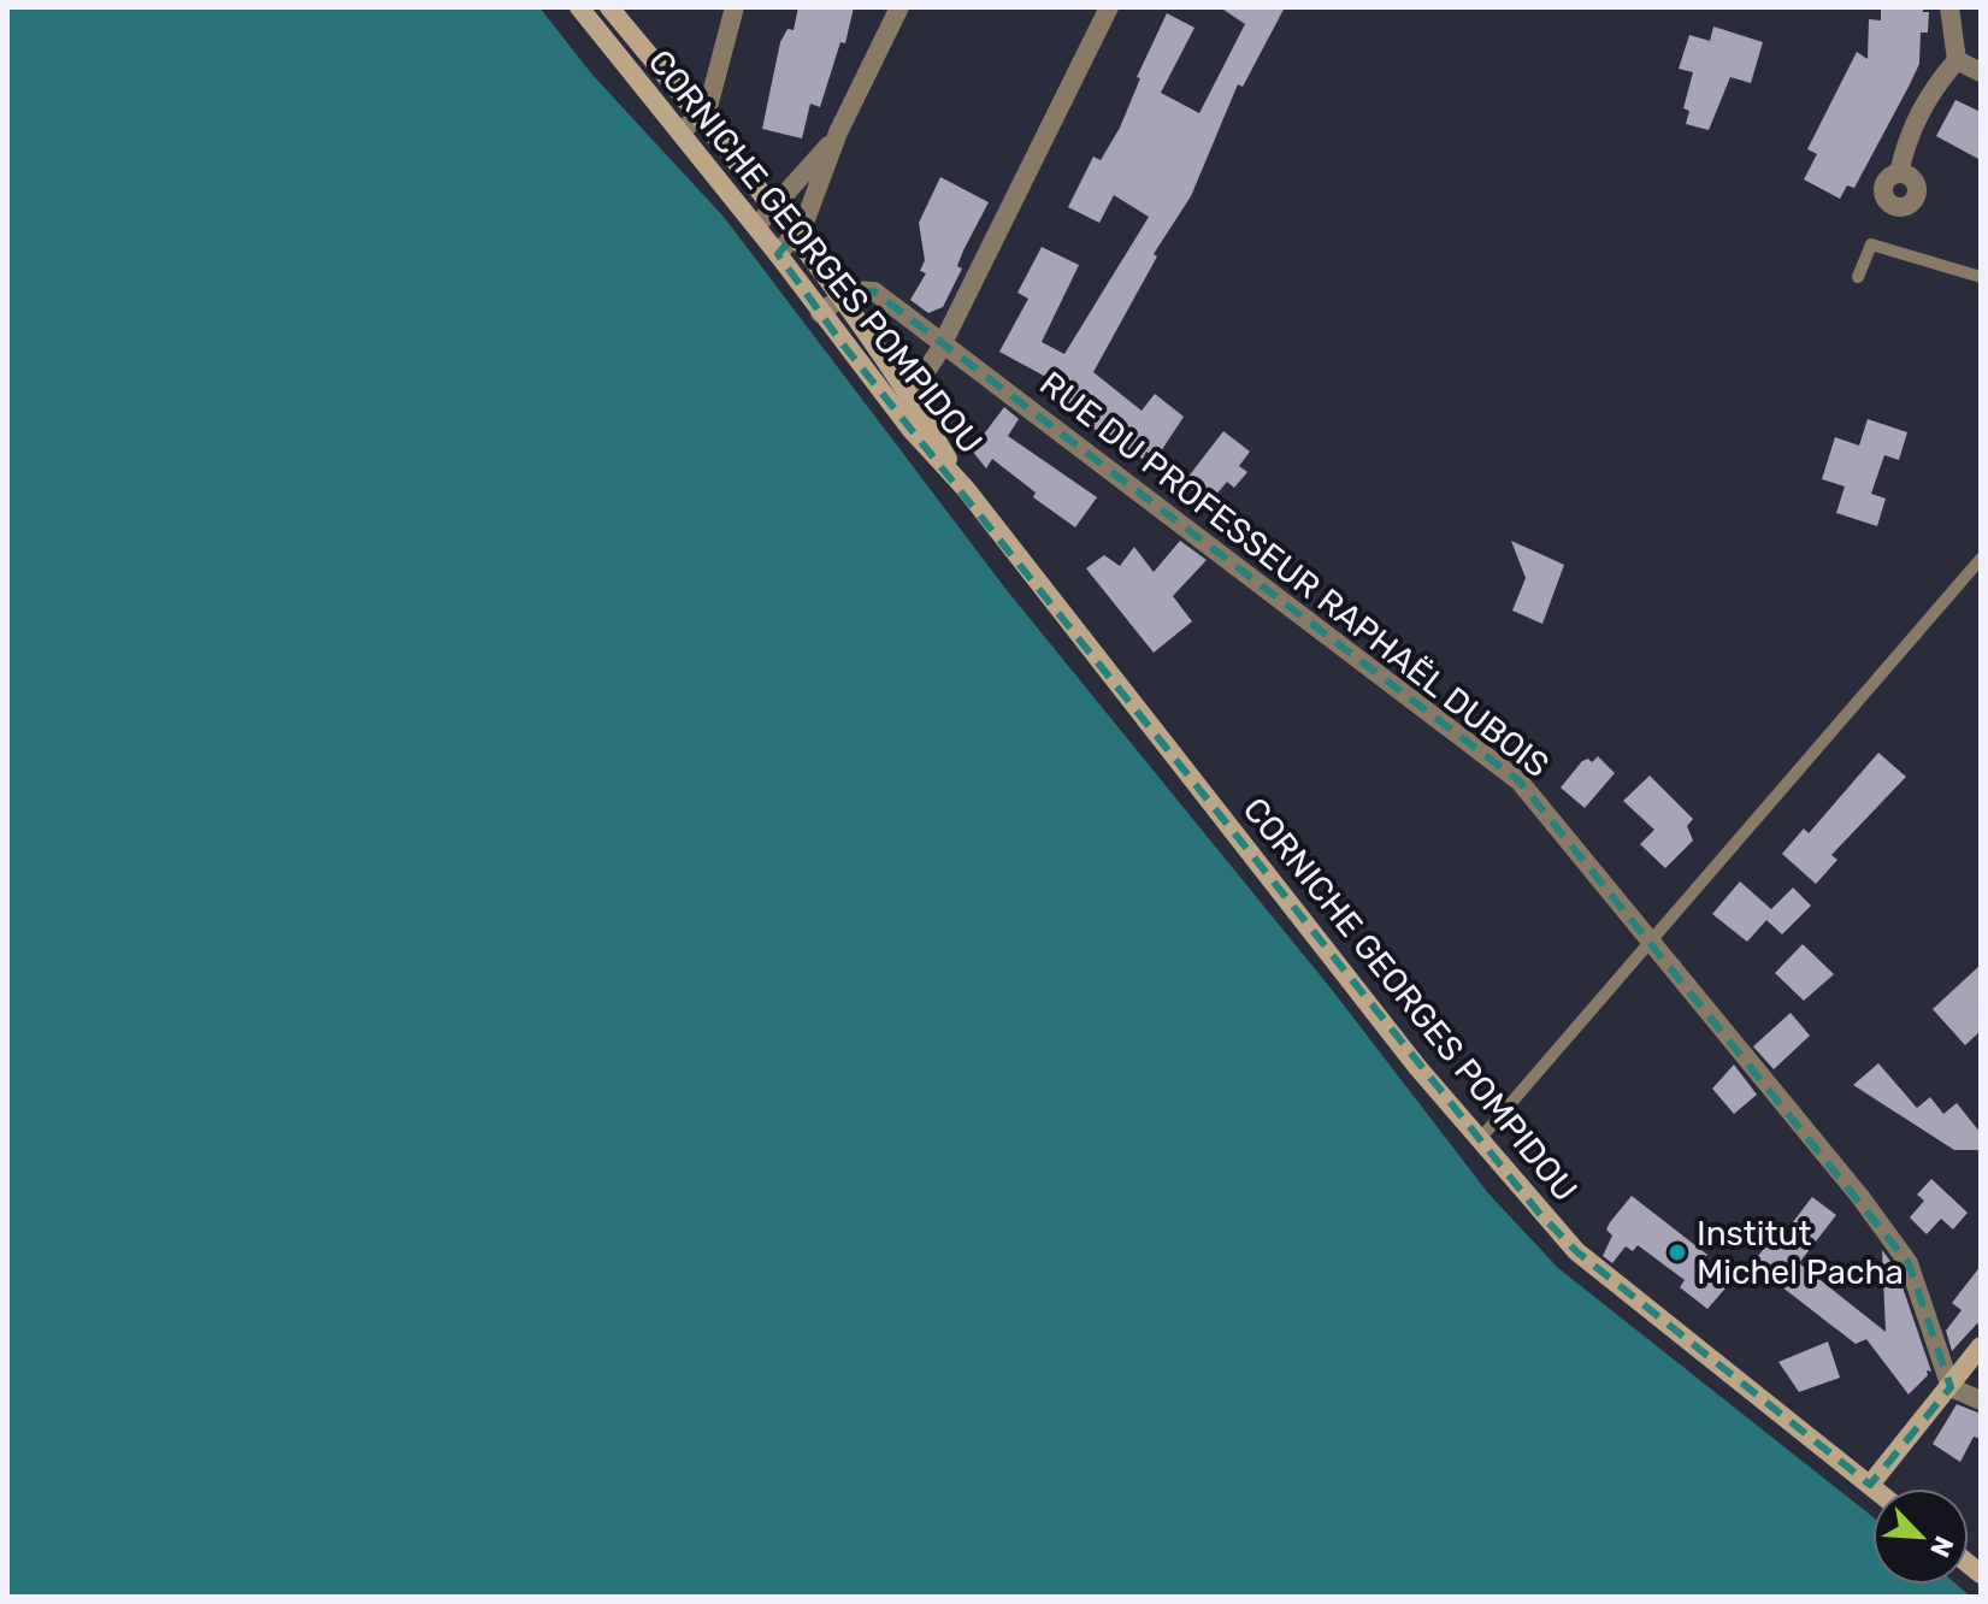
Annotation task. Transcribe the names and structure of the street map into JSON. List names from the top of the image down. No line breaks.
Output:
{"streets":{"main road":["CORNICHE GEORGES POMPIDOU"],"street":["RUE DU PROFESSEUR RAPHAËL DUBOIS"]},"crossings":[["CORNICHE GEORGES POMPIDOU","RUE DU PROFESSEUR RAPHAËL DUBOIS"]],"places":["Institut Michel Pacha"],"north":"bottom right"}
